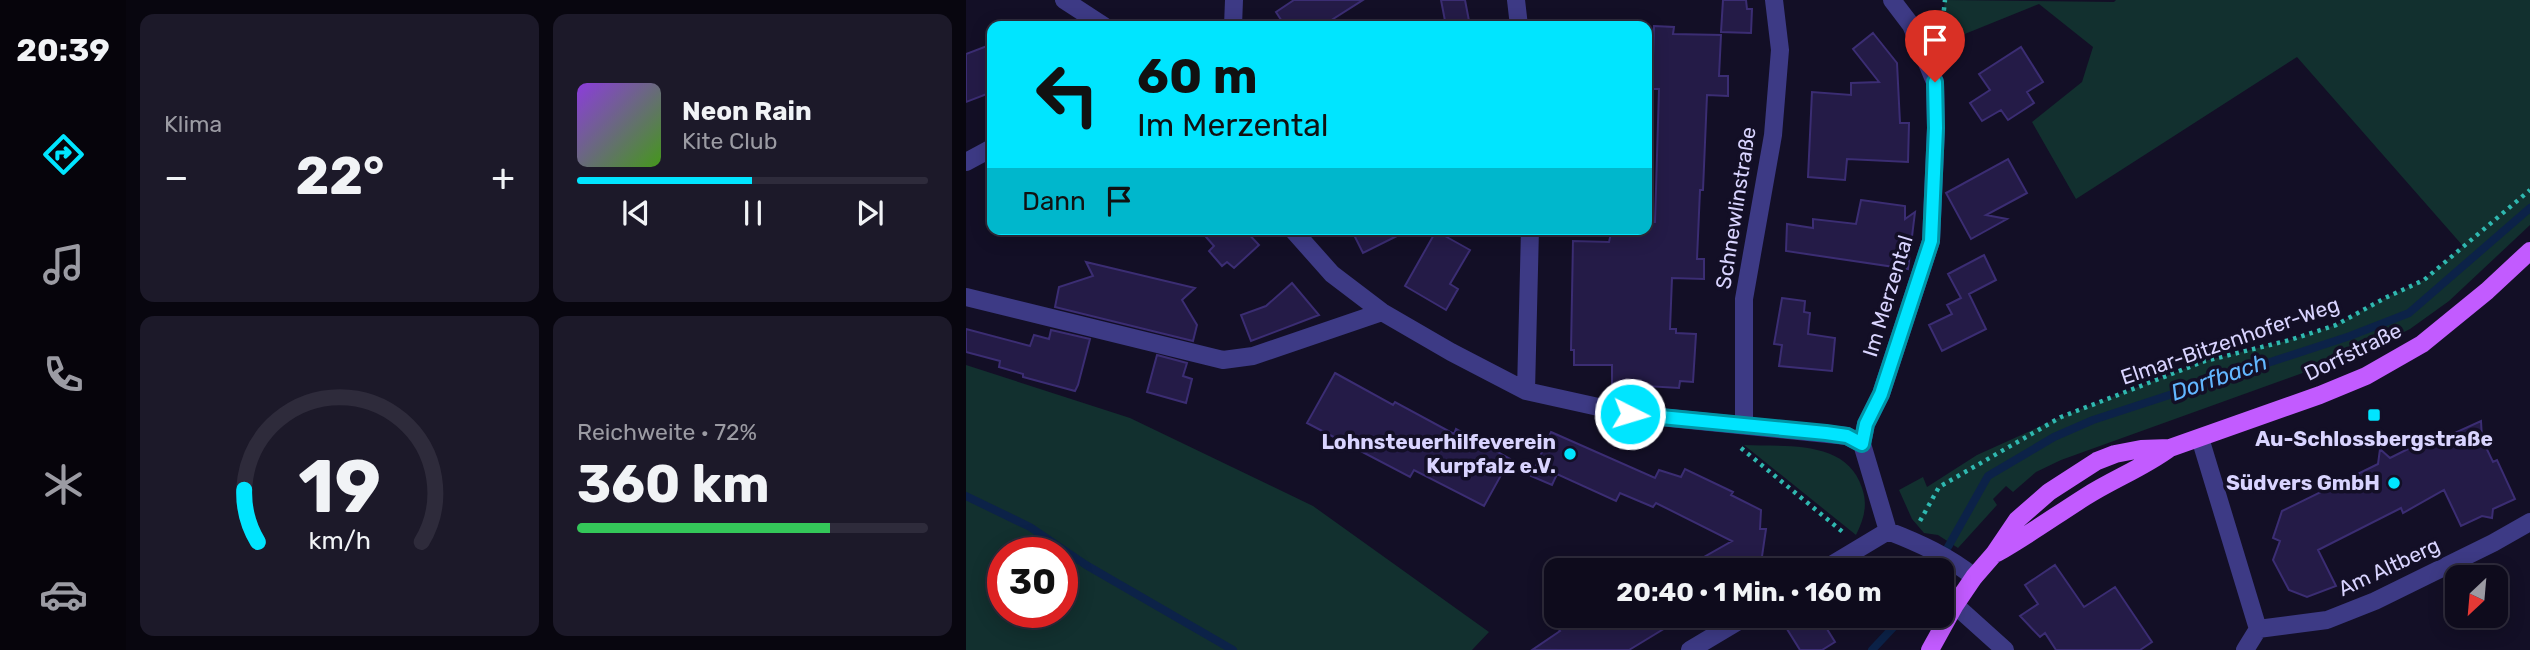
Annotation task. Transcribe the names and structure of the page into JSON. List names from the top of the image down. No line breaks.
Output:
{"streets":{"main road":["Dorfstraße"],"street":["Schnewlinstraße","Im Merzental","Am Altberg"],"path":["Elmar-Bitzenhofer-Weg"]},"water":["Dorfbach"],"places":{"transit":["Au-Schlossbergstraße"],"other":["Lohnsteuerhilfeverein Kurpfalz e.V.","Südvers GmbH"]},"north":"bottom left","page":{"tabs":"20:39","tile":["Klima",["Reichweite · 72%","360 km"]],"turn":["60 m","Im Merzental"],"song":["Neon Rain","Kite Club"],"heat":["−","22°","+"],"then":"Dann","limit":"30","trip":"20:40 · 1 Min. · 160 m","gauge":["19","km/h"]}}
